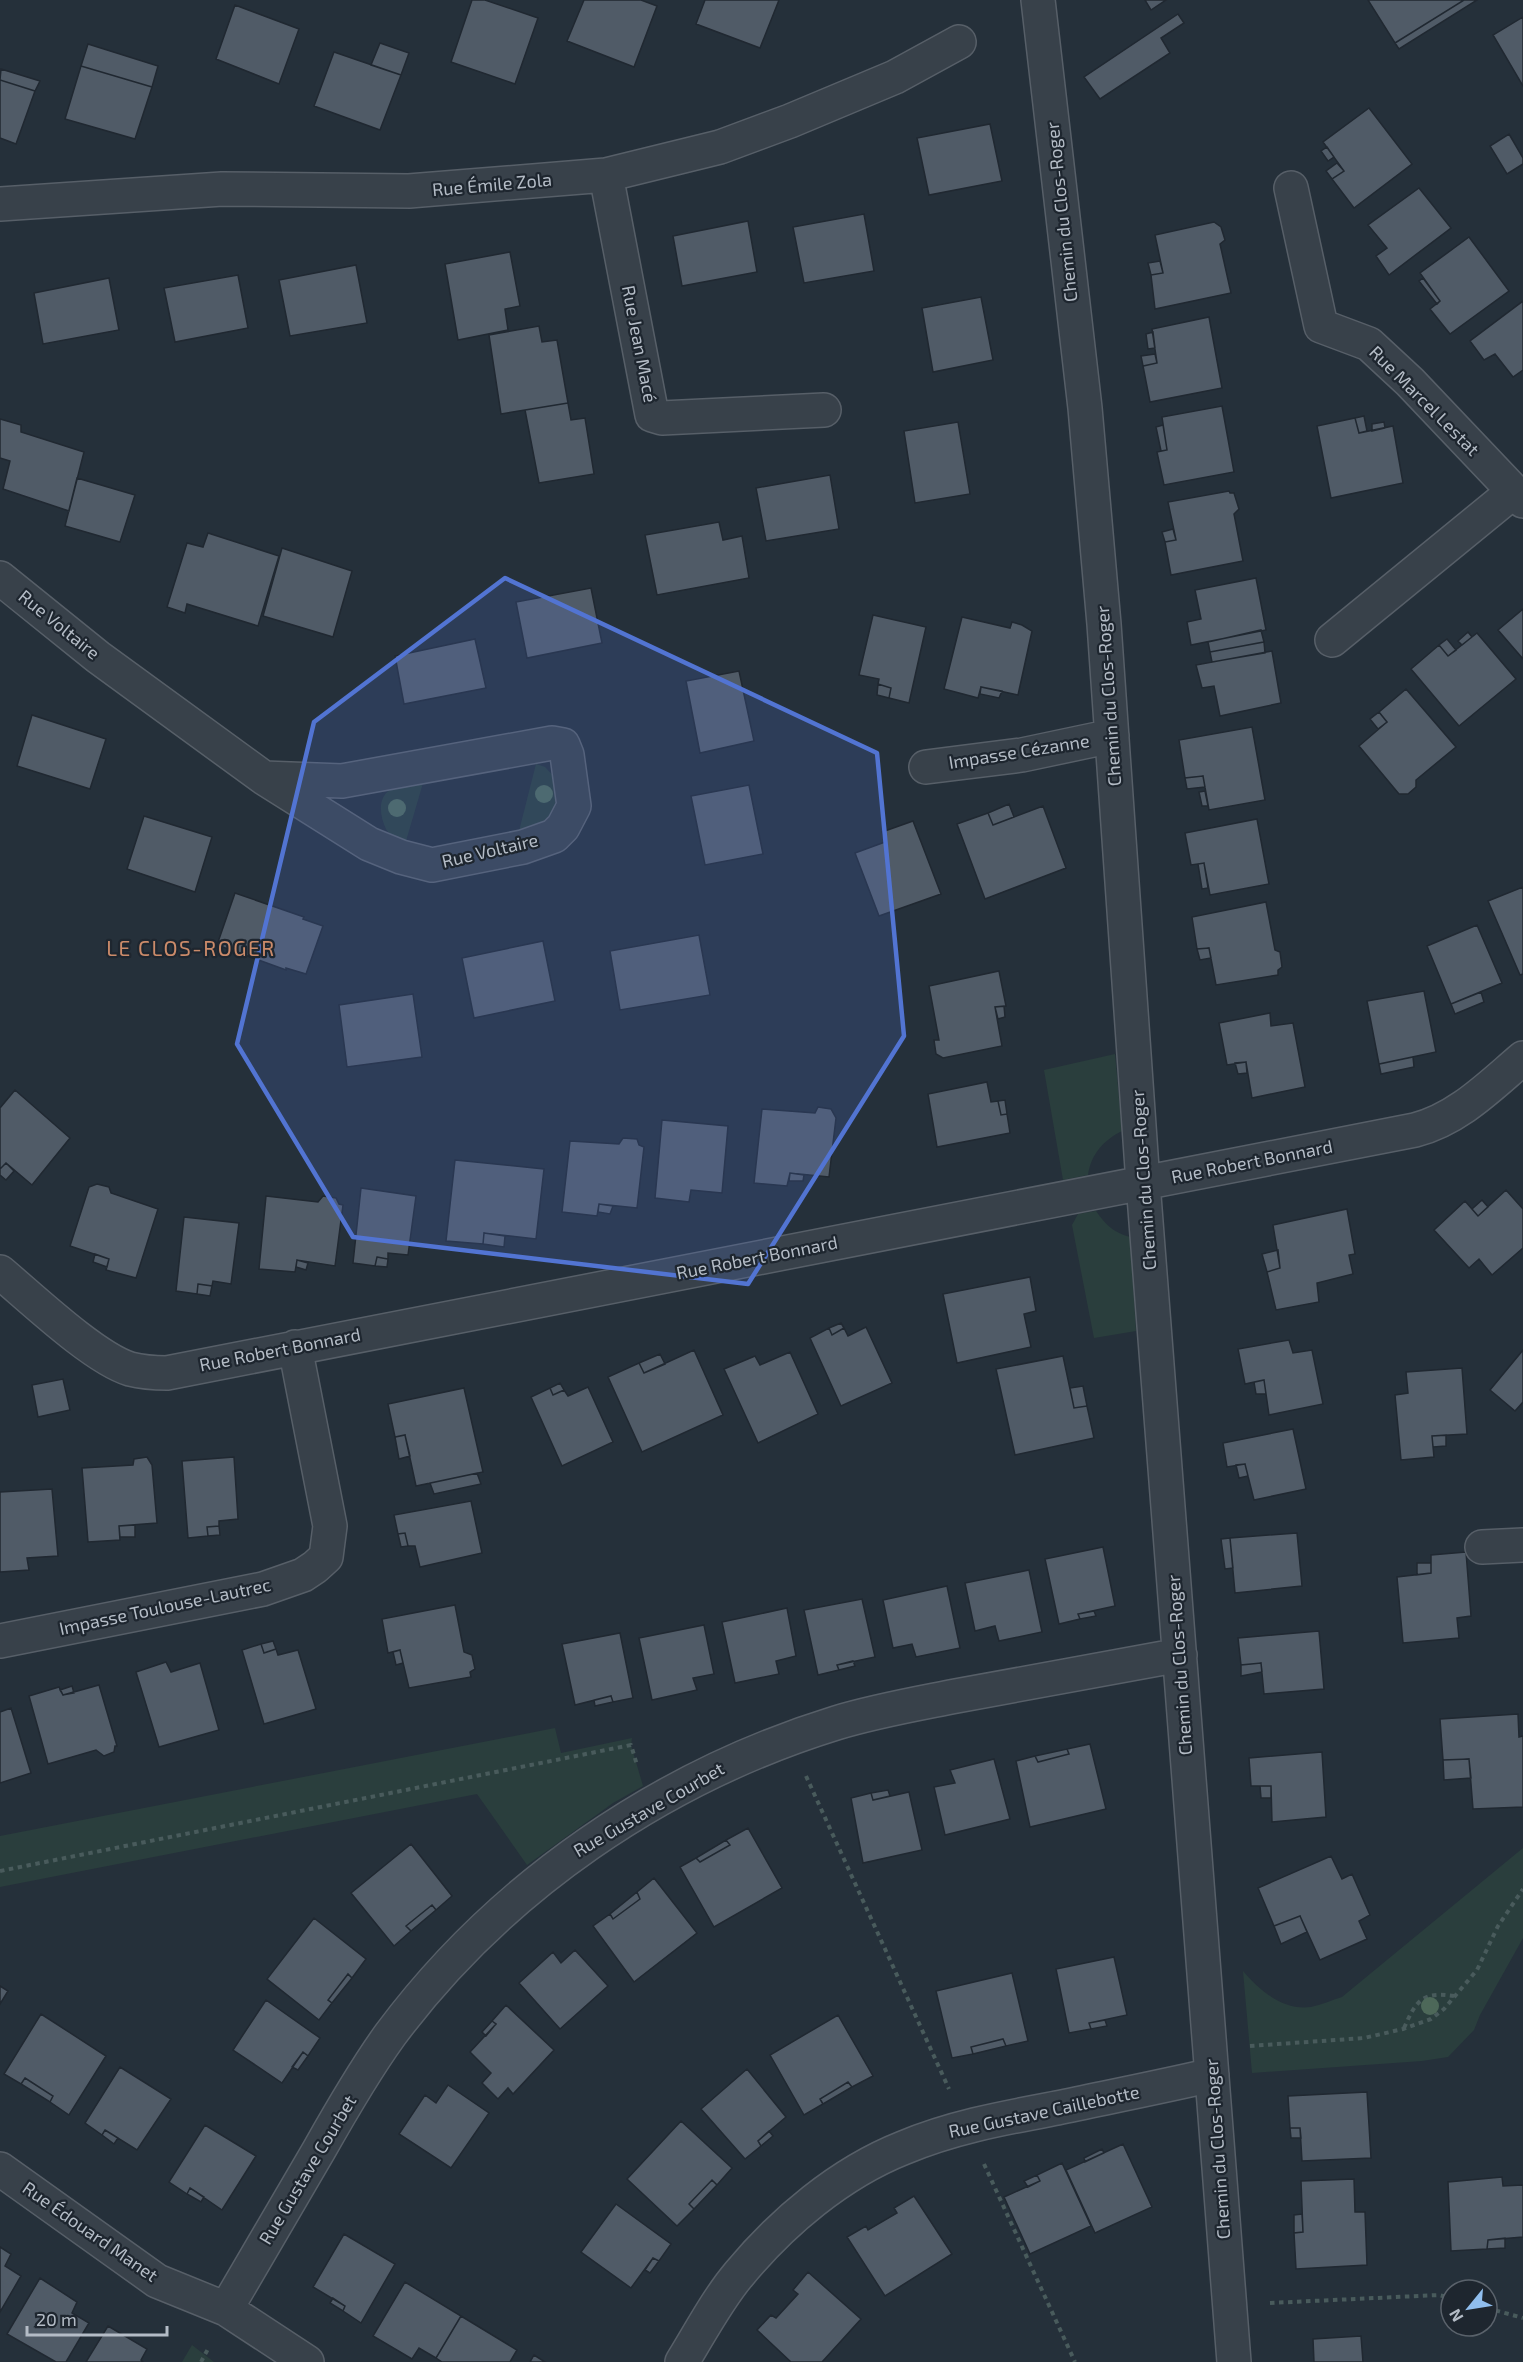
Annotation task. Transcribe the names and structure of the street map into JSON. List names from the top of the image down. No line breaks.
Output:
{"streets":{"street":["Rue Émile Zola","Chemin du Clos-Roger","Rue Jean Macé","Rue Marcel Lestat","Rue Voltaire","Impasse Cézanne","Rue Robert Bonnard","Impasse Toulouse-Lautrec","Rue Gustave Courbet","Rue Gustave Caillebotte","Rue Édouard Manet"]},"crossings":[["Rue Émile Zola","Rue Jean Macé"],["Chemin du Clos-Roger","Impasse Cézanne"],["Chemin du Clos-Roger","Rue Robert Bonnard"],["Chemin du Clos-Roger","Rue Gustave Courbet"],["Chemin du Clos-Roger","Rue Gustave Caillebotte"],["Rue Robert Bonnard","Impasse Toulouse-Lautrec"],["Rue Gustave Courbet","Rue Édouard Manet"]],"districts":["LE CLOS-ROGER"],"scale_bar":"20 m","north":"bottom left"}
